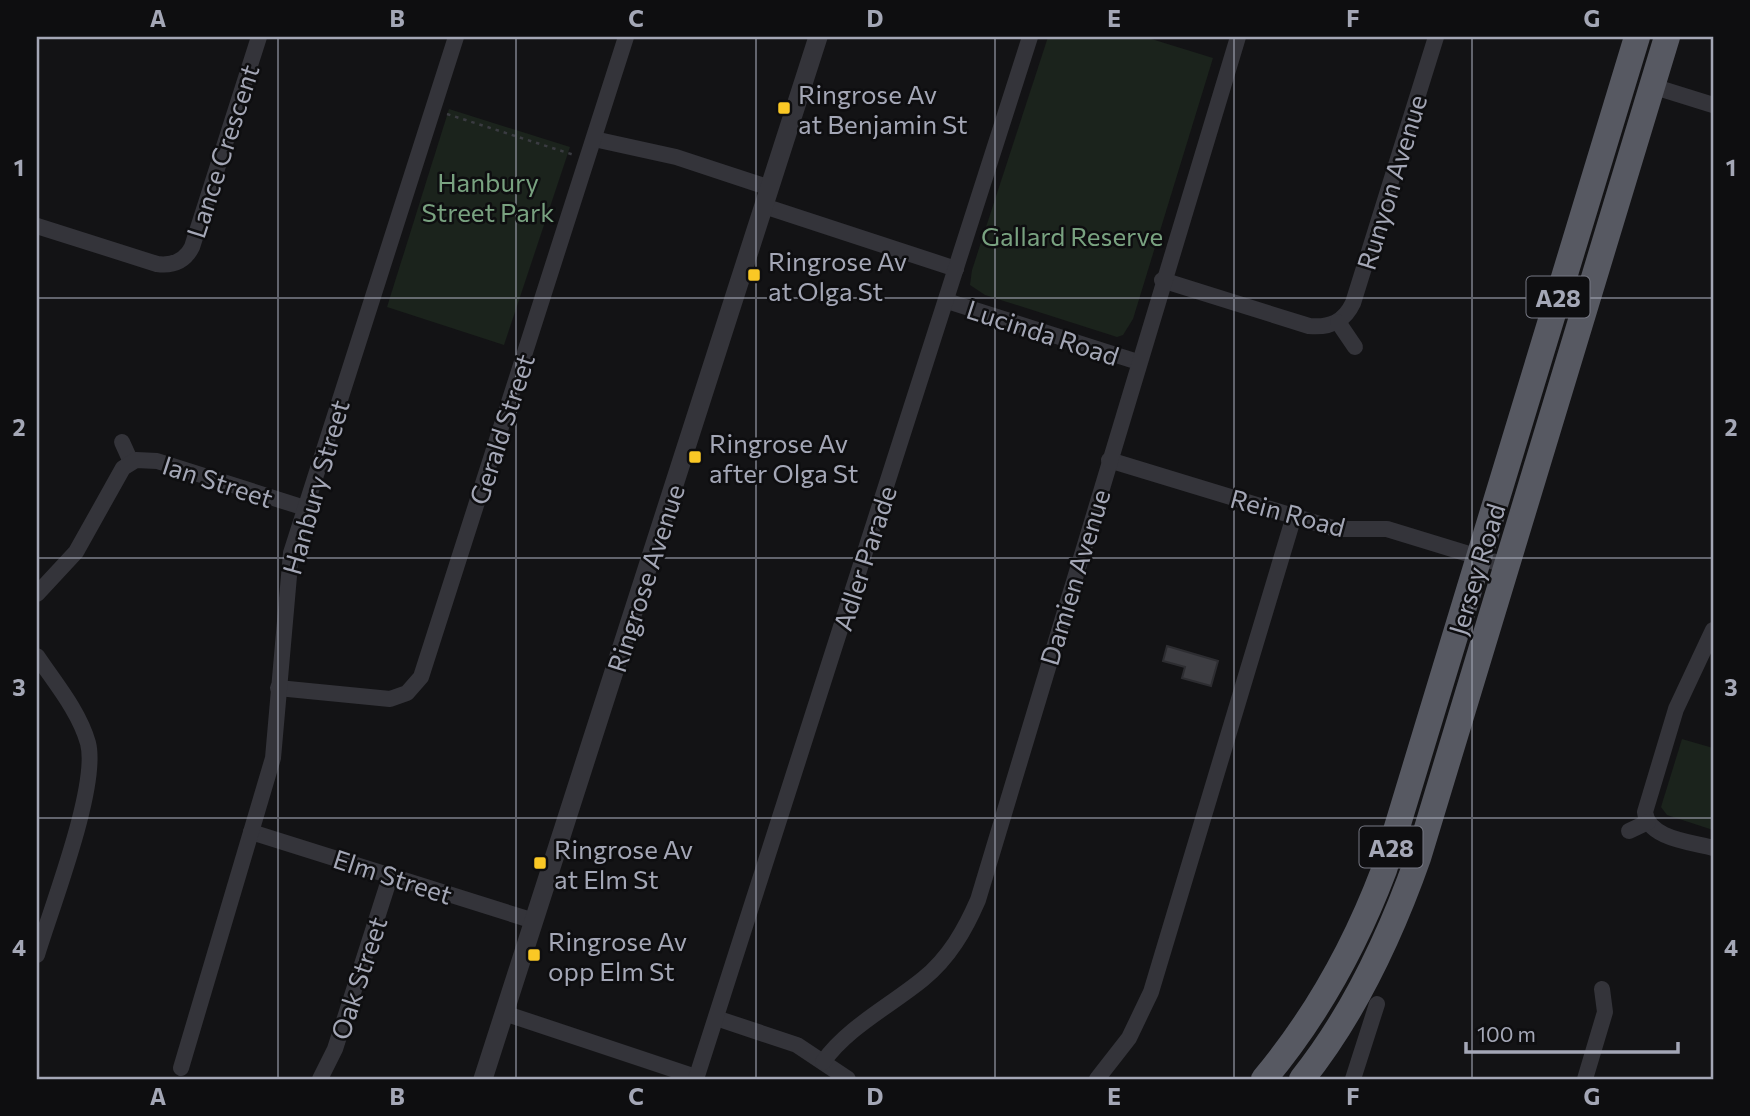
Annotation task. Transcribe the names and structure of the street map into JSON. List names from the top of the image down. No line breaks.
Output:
{"streets":{"highway":["A28","Jersey Road"],"street":["Lance Crescent","Runyon Avenue","Lucinda Road","Gerald Street","Ian Street","Hanbury Street","Rein Road","Adler Parade","Damien Avenue","Ringrose Avenue","Elm Street","Oak Street"]},"crossings":[["Lucinda Road","Adler Parade"],["Lucinda Road","Damien Avenue"],["Gerald Street","Hanbury Street"],["Ian Street","Hanbury Street"],["Hanbury Street","Elm Street"],["Rein Road","Jersey Road"],["Rein Road","Damien Avenue"],["Ringrose Avenue","Elm Street"],["Elm Street","Oak Street"]],"parks":["Hanbury Street Park","Gallard Reserve"],"places":{"transit":["Ringrose Av at Benjamin St","Ringrose Av at Olga St","Ringrose Av after Olga St","Ringrose Av at Elm St","Ringrose Av opp Elm St"]},"scale_bar":"100 m","grid":{"columns":["A","B","C","D","E","F","G"],"rows":["1","2","3","4"]}}
